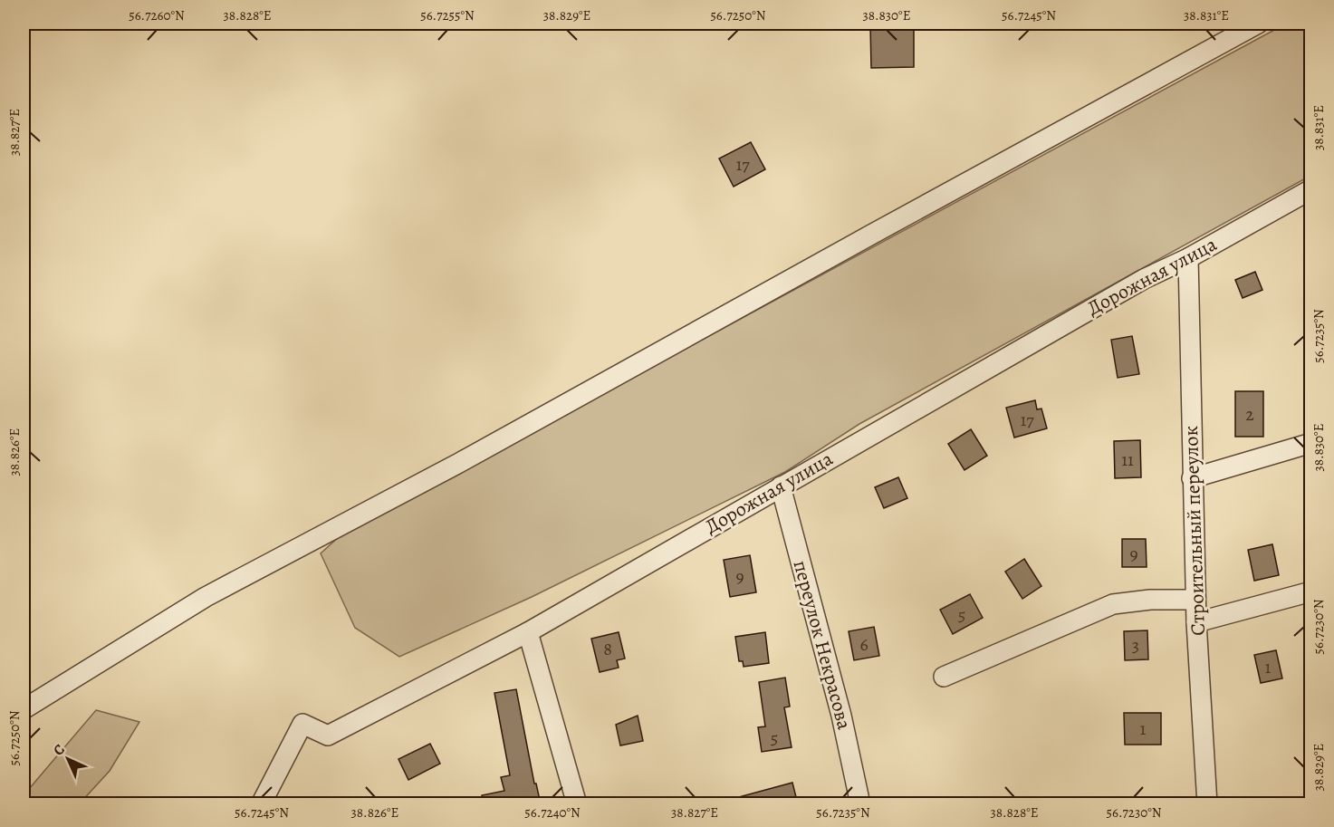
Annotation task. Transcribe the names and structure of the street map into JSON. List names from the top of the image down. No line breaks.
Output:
{"streets":{"street":["Дорожная улица","Строительный переулок","переулок Некрасова"]},"crossings":[["Дорожная улица","Строительный переулок"],["Дорожная улица","переулок Некрасова"]],"house_numbers":["17","2","17","11","9","9","5","6","3","8","1","1","5"],"north":"top left","coordinates":["56.7260°N","38.828°E","56.7255°N","38.829°E","56.7250°N","38.830°E","56.7245°N","38.831°E","38.827°E","56.7235°N","38.826°E","56.7230°N","56.7240°N"]}
